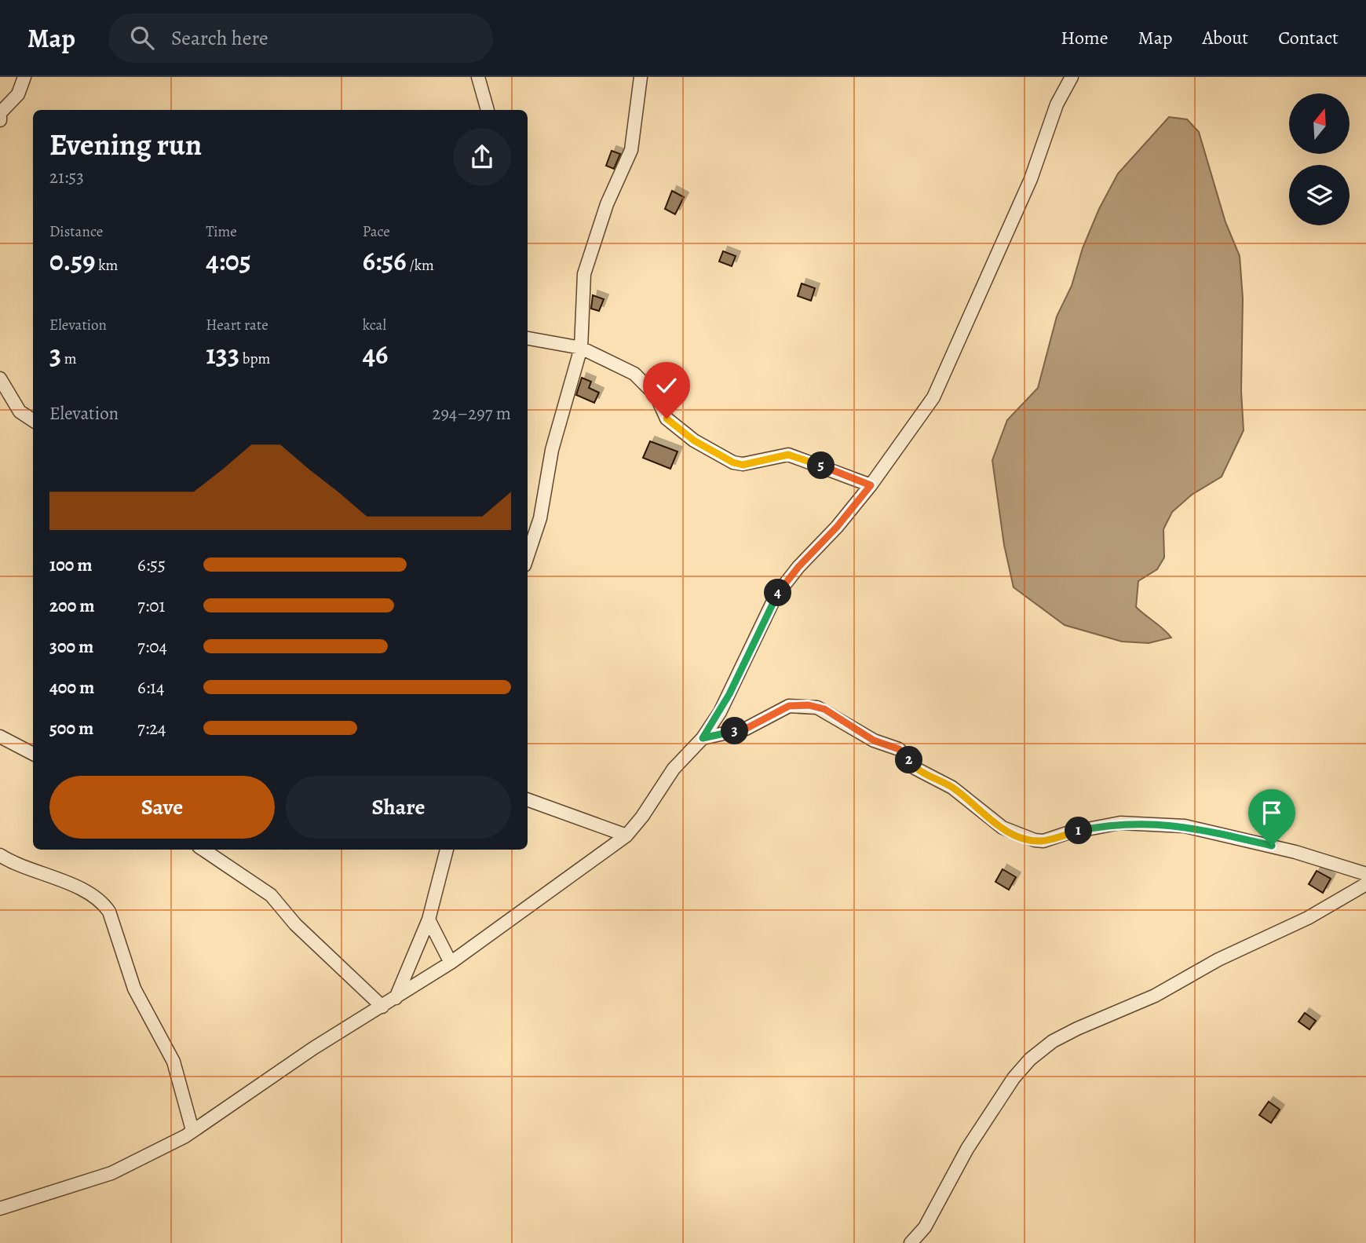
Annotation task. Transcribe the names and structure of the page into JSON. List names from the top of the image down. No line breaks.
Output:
{"north":"top","page":{"header":"Map","search":"Search here","nav":["Home","Map","About","Contact"],"heading":["Evening run","21:53"],"stats":[["Distance","0.59 km"],["Time","4:05"],["Pace","6:56 /km"],["Elevation","3 m"],["Heart rate","133 bpm"],["kcal","46"]],"chart":["Elevation","294–297 m"],"pins":["5","4","3","2","1"],"list":[{"name":"100 m","note":"6:55"},{"name":"200 m","note":"7:01"},{"name":"300 m","note":"7:04"},{"name":"400 m","note":"6:14"},{"name":"500 m","note":"7:24"}],"buttons":["Save","Share"]}}
